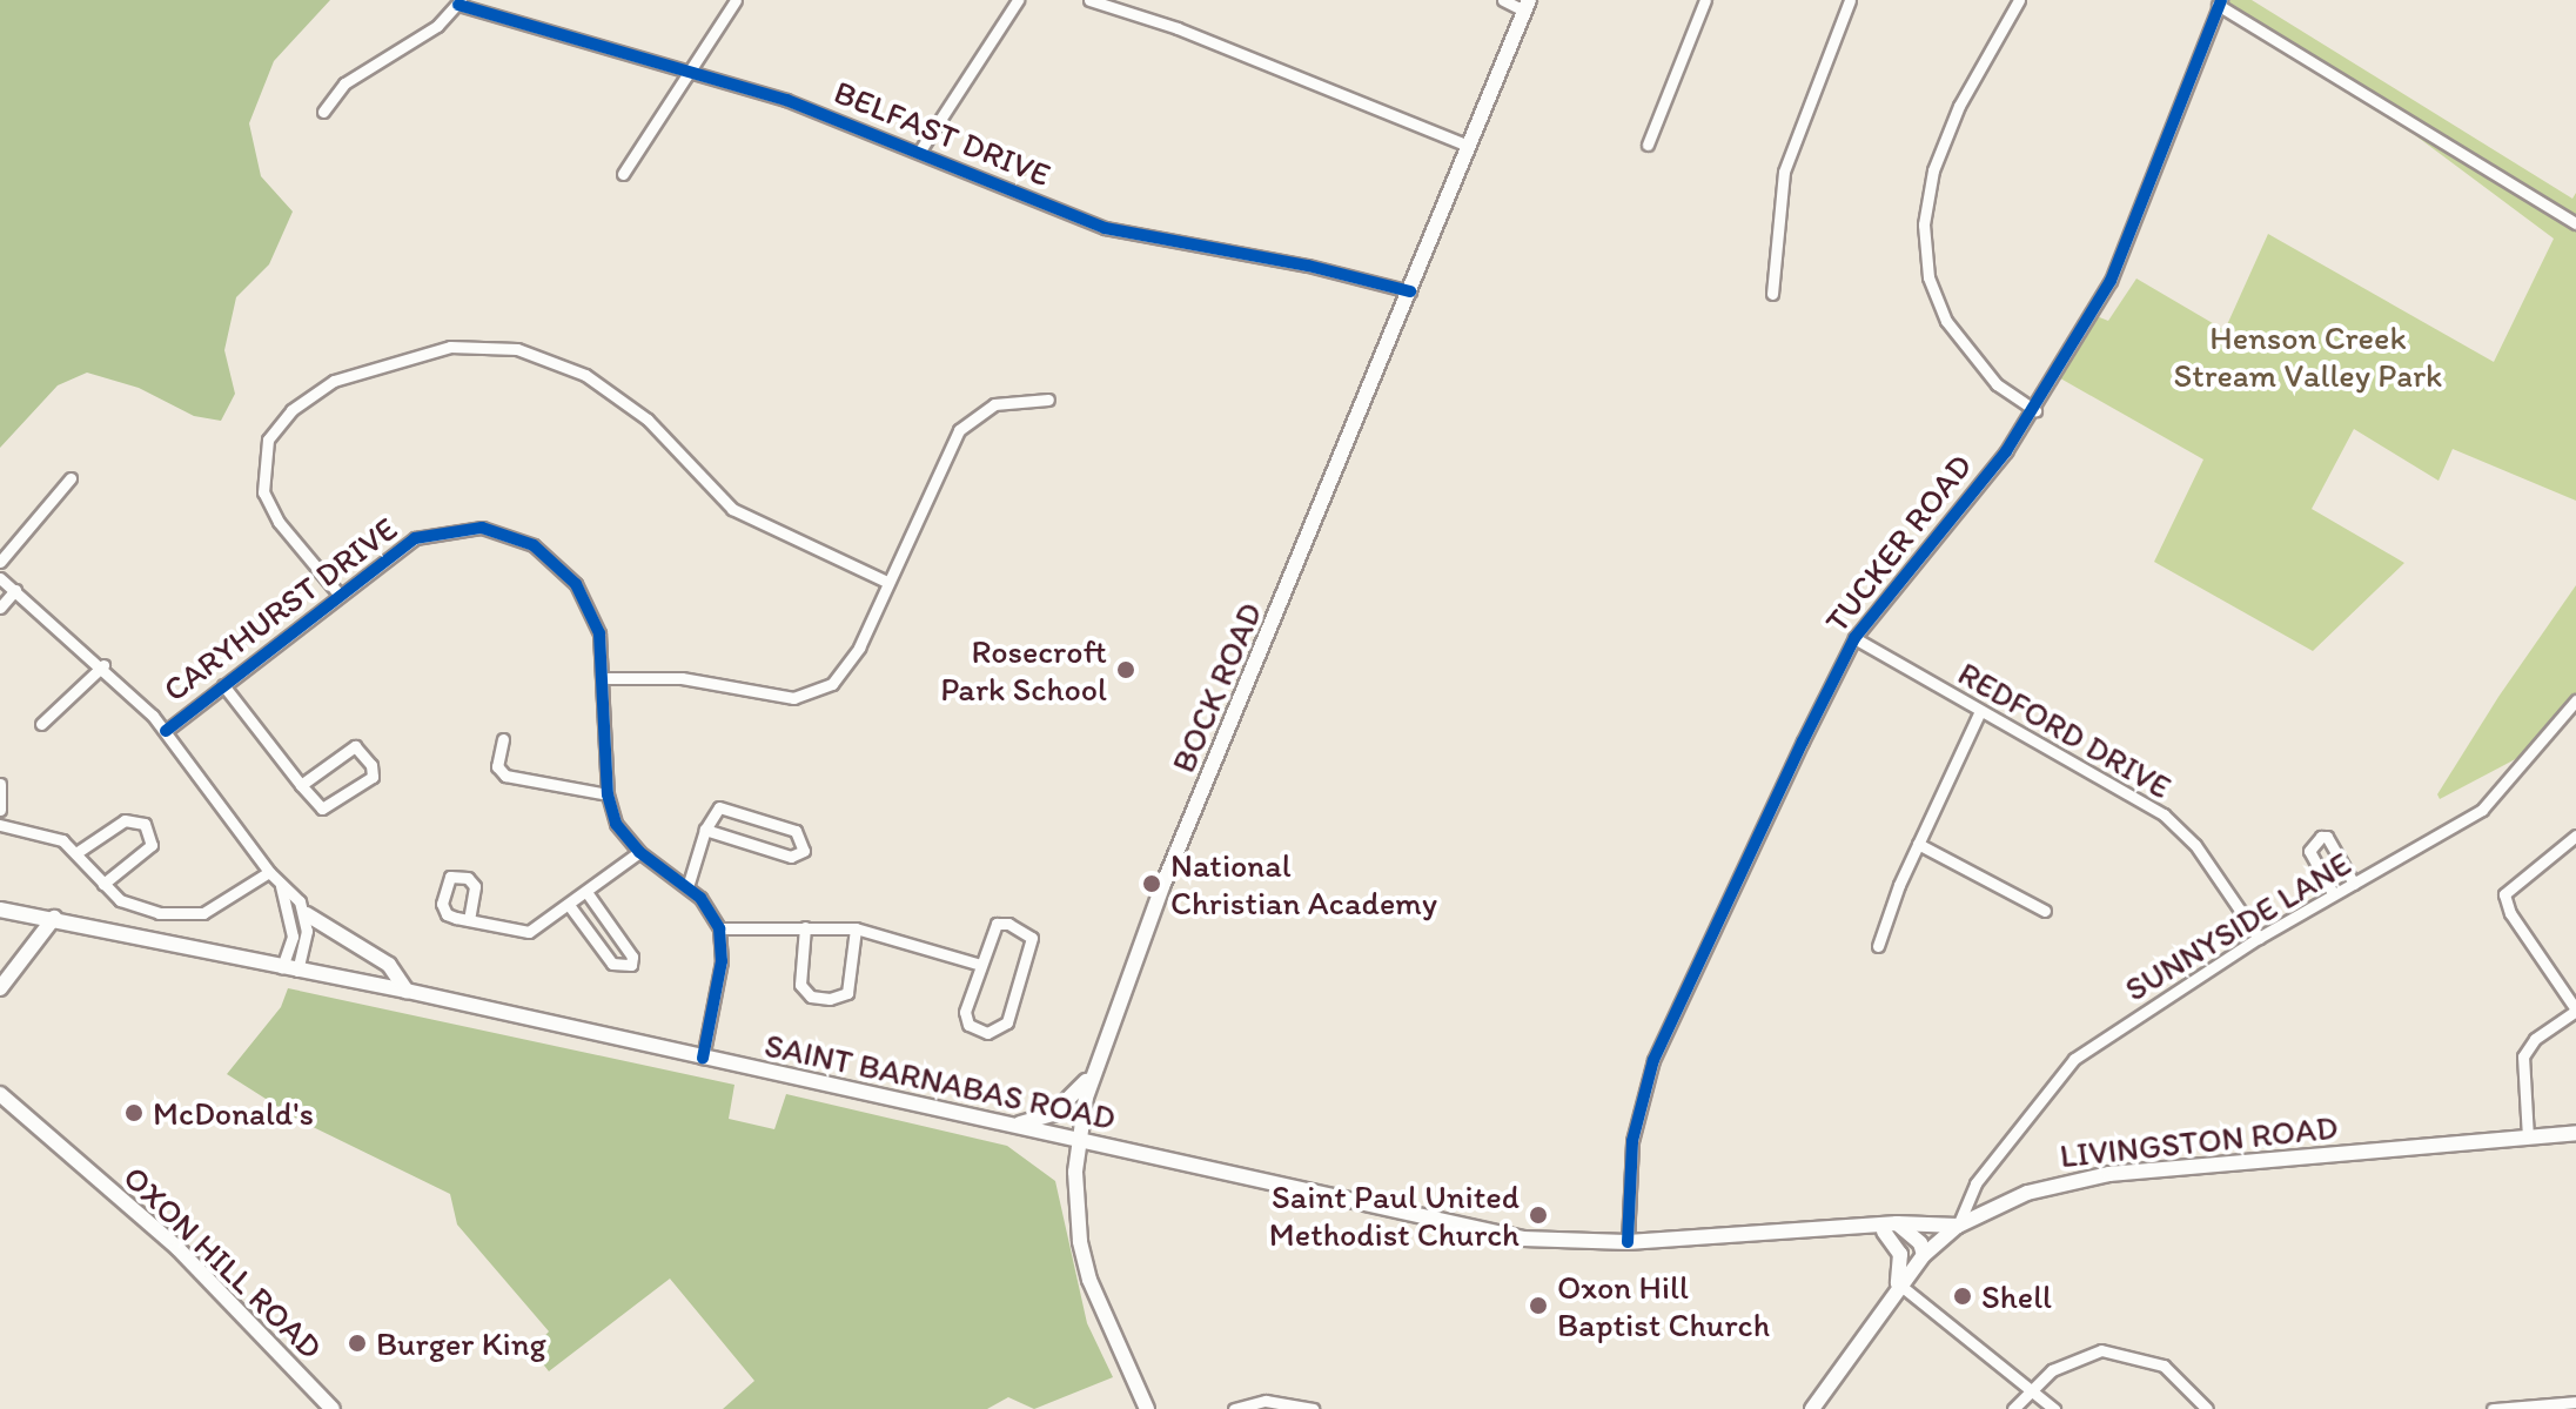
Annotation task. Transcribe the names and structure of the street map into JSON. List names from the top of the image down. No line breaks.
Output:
{"streets":{"main road":["BOCK ROAD","SAINT BARNABAS ROAD","LIVINGSTON ROAD","OXON HILL ROAD"],"street":["BELFAST DRIVE","TUCKER ROAD","CARYHURST DRIVE","REDFORD DRIVE","SUNNYSIDE LANE"]},"crossings":[["BELFAST DRIVE","BOCK ROAD"],["TUCKER ROAD","REDFORD DRIVE"],["TUCKER ROAD","SAINT BARNABAS ROAD"],["BOCK ROAD","SAINT BARNABAS ROAD"],["REDFORD DRIVE","SUNNYSIDE LANE"],["SUNNYSIDE LANE","SAINT BARNABAS ROAD"],["SUNNYSIDE LANE","LIVINGSTON ROAD"],["SAINT BARNABAS ROAD","LIVINGSTON ROAD"]],"parks":["Henson Creek Stream Valley Park"],"places":["Rosecroft Park School","National Christian Academy","McDonald's","Saint Paul United Methodist Church","Shell","Oxon Hill Baptist Church","Burger King"]}
